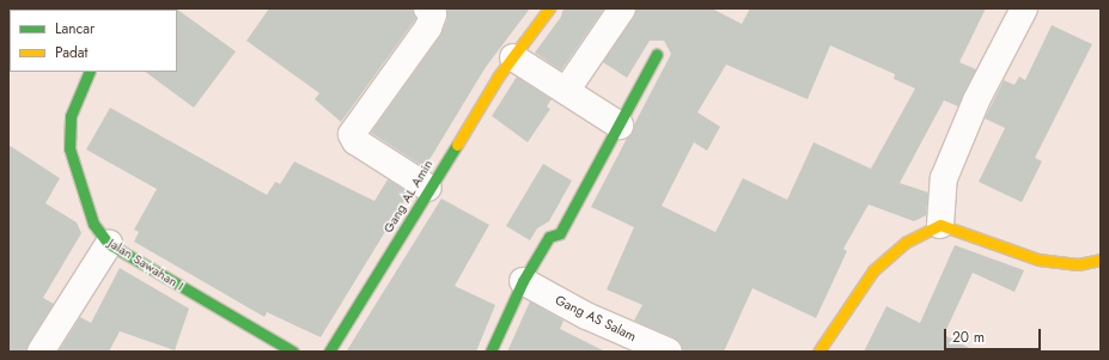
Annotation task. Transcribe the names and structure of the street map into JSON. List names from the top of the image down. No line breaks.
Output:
{"streets":{"street":["Gang AL Amin","Jalan Sawahan I","Gang AS Salam"]},"legend":["Lancar","Padat"],"scale_bar":"20 m"}
